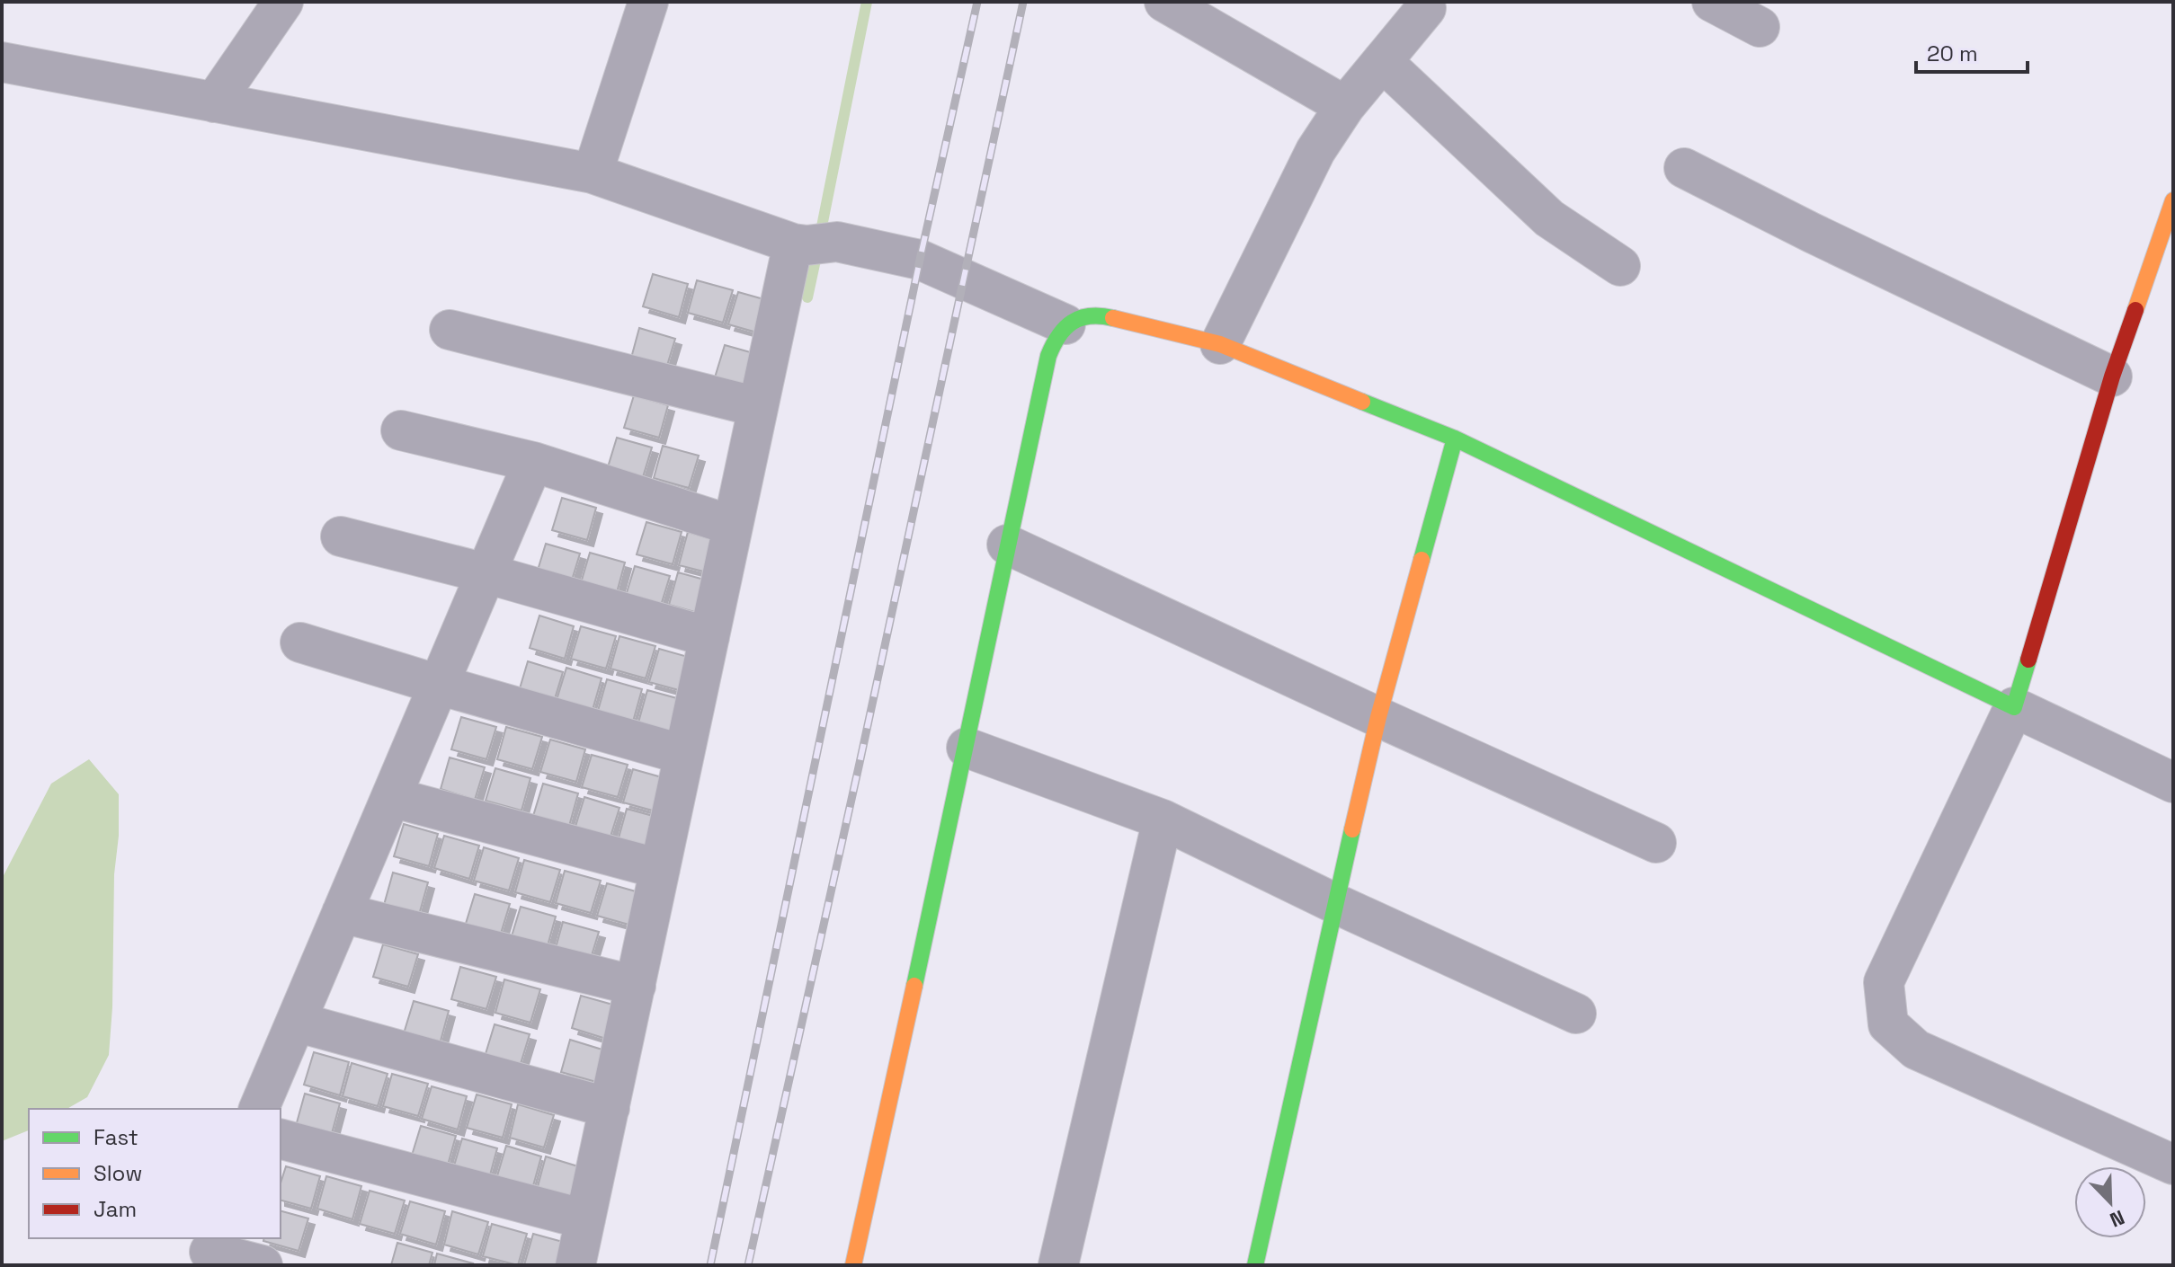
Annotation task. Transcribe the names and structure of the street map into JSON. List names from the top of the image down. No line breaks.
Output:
{"legend":["Fast","Slow","Jam"],"scale_bar":"20 m","north":"bottom right"}
